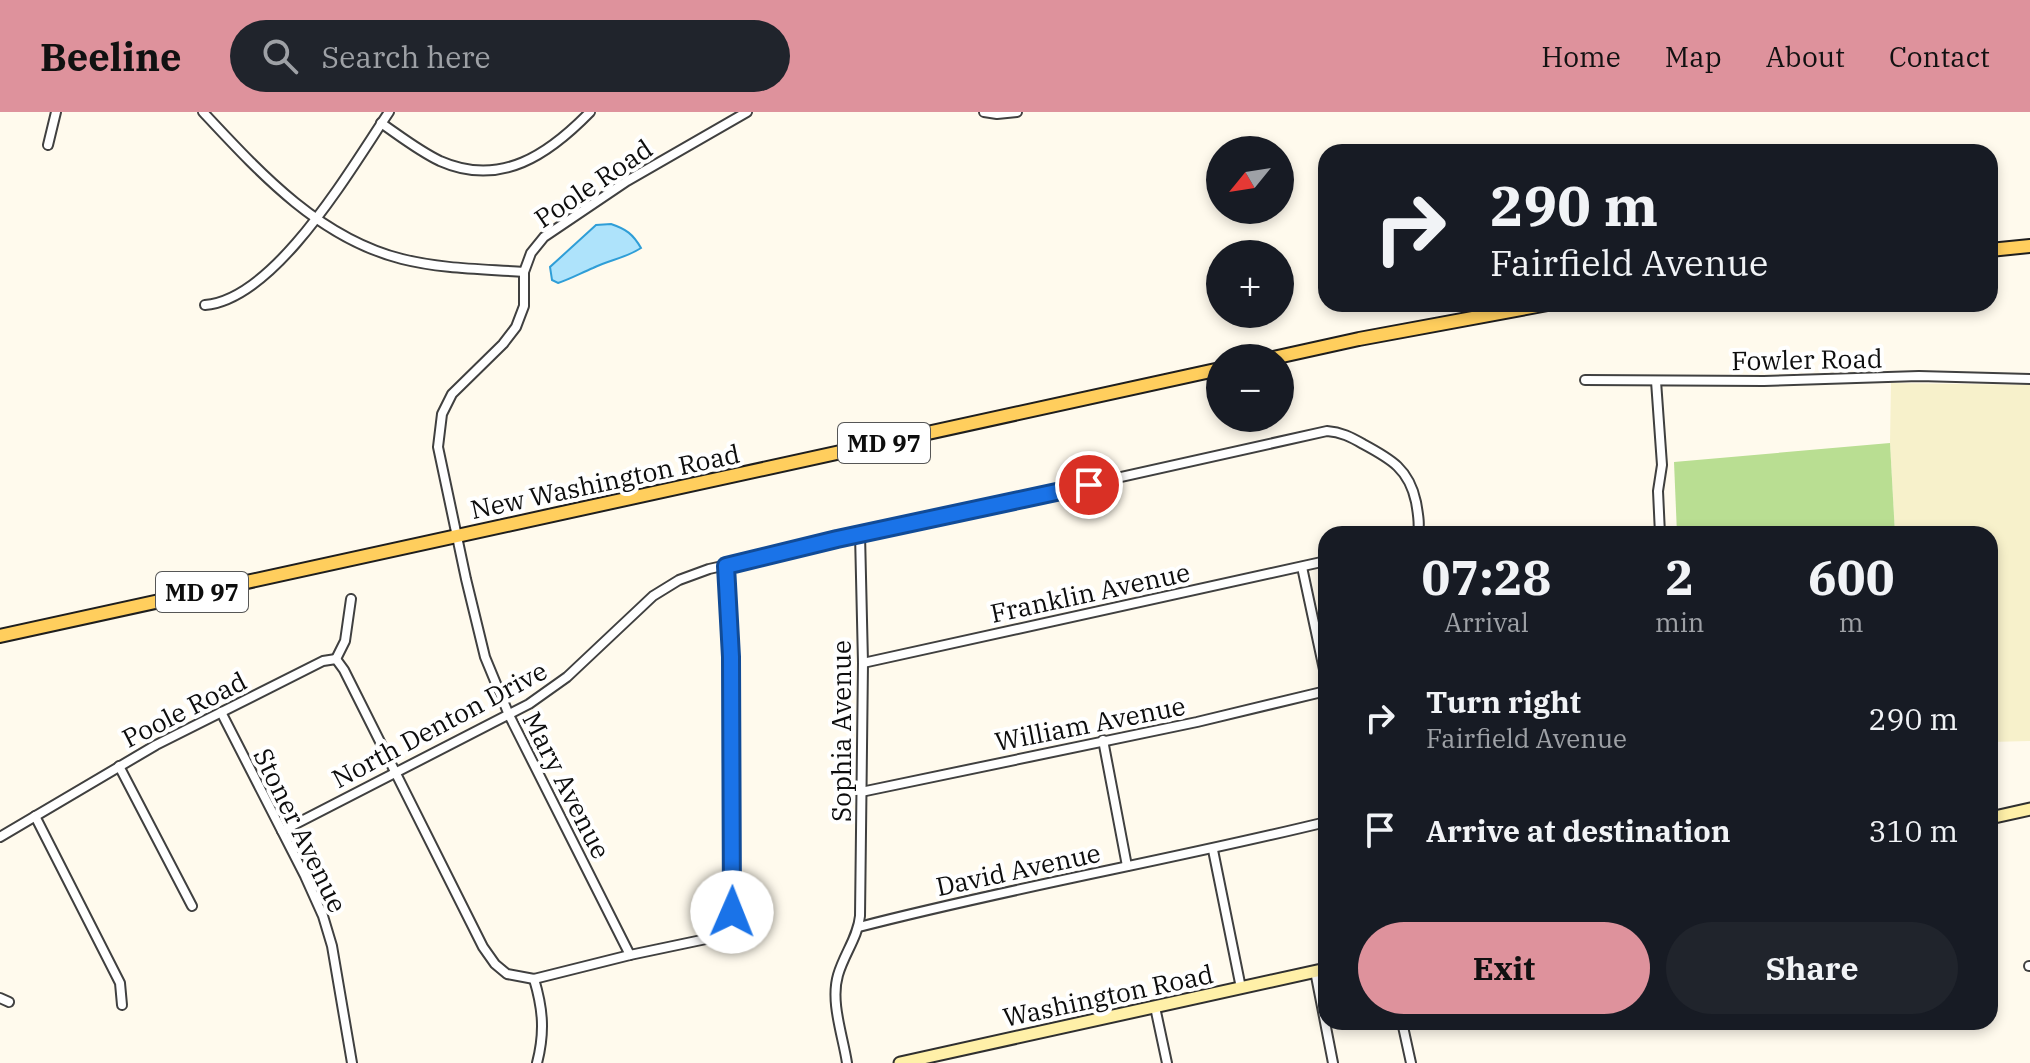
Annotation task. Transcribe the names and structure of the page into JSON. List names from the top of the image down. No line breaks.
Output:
{"streets":{"main road":["MD 97","New Washington Road","Washington Road"],"street":["Poole Road","Fowler Road","Franklin Avenue","William Avenue","North Denton Drive","Sophia Avenue","Mary Avenue","Stoner Avenue","David Avenue"]},"crossings":[["Poole Road","New Washington Road"],["Poole Road","Mary Avenue"],["Poole Road","Stoner Avenue"],["New Washington Road","Mary Avenue"],["Franklin Avenue","Sophia Avenue"],["William Avenue","Sophia Avenue"],["North Denton Drive","Sophia Avenue"],["North Denton Drive","Mary Avenue"],["North Denton Drive","Stoner Avenue"],["Sophia Avenue","David Avenue"]],"north":"bottom left","page":{"header":"Beeline","search":"Search here","nav":["Home","Map","About","Contact"],"map_buttons":["+","−"],"turn":["290 m","Fairfield Avenue"],"eta":["07:28","Arrival","2","min","600","m"],"list":[{"name":"Turn right","note":"Fairfield Avenue","value":"290 m"},{"name":"Arrive at destination","value":"310 m"}],"buttons":["Exit","Share"]}}
